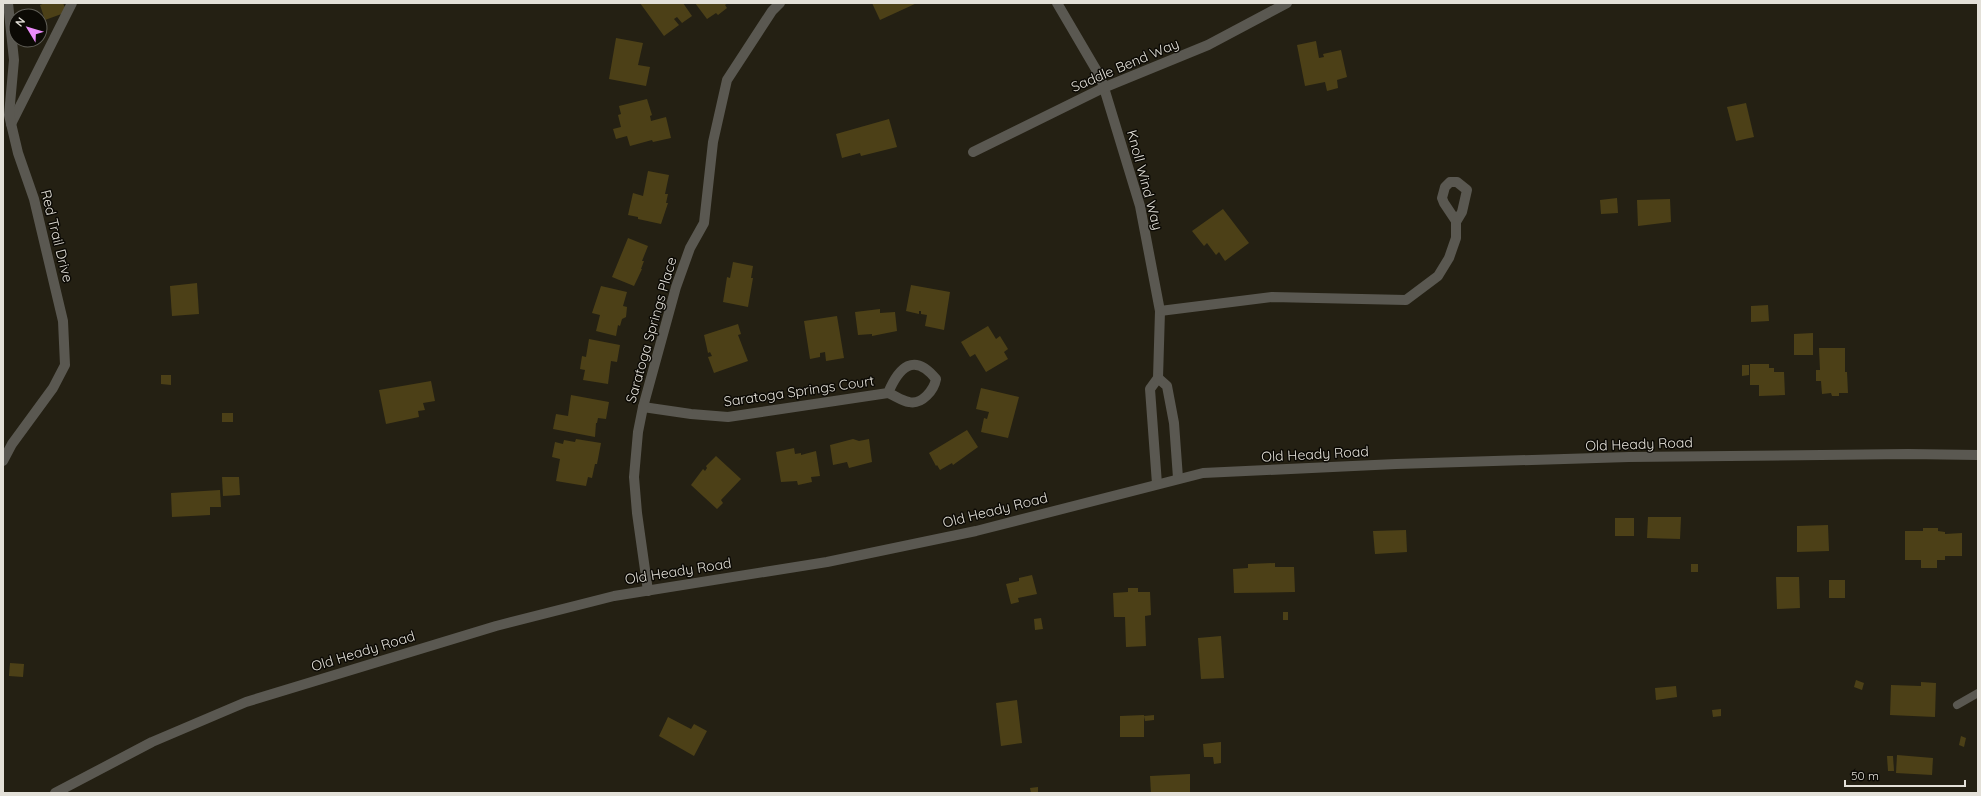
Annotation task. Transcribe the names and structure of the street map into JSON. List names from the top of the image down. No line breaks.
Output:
{"streets":{"street":["Saddle Bend Way","Knoll Wind Way","Red Trail Drive","Saratoga Springs Place","Saratoga Springs Court","Old Heady Road"]},"crossings":[["Saddle Bend Way","Knoll Wind Way"],["Knoll Wind Way","Old Heady Road"],["Saratoga Springs Place","Saratoga Springs Court"],["Saratoga Springs Place","Old Heady Road"]],"scale_bar":"50 m","north":"top left"}
